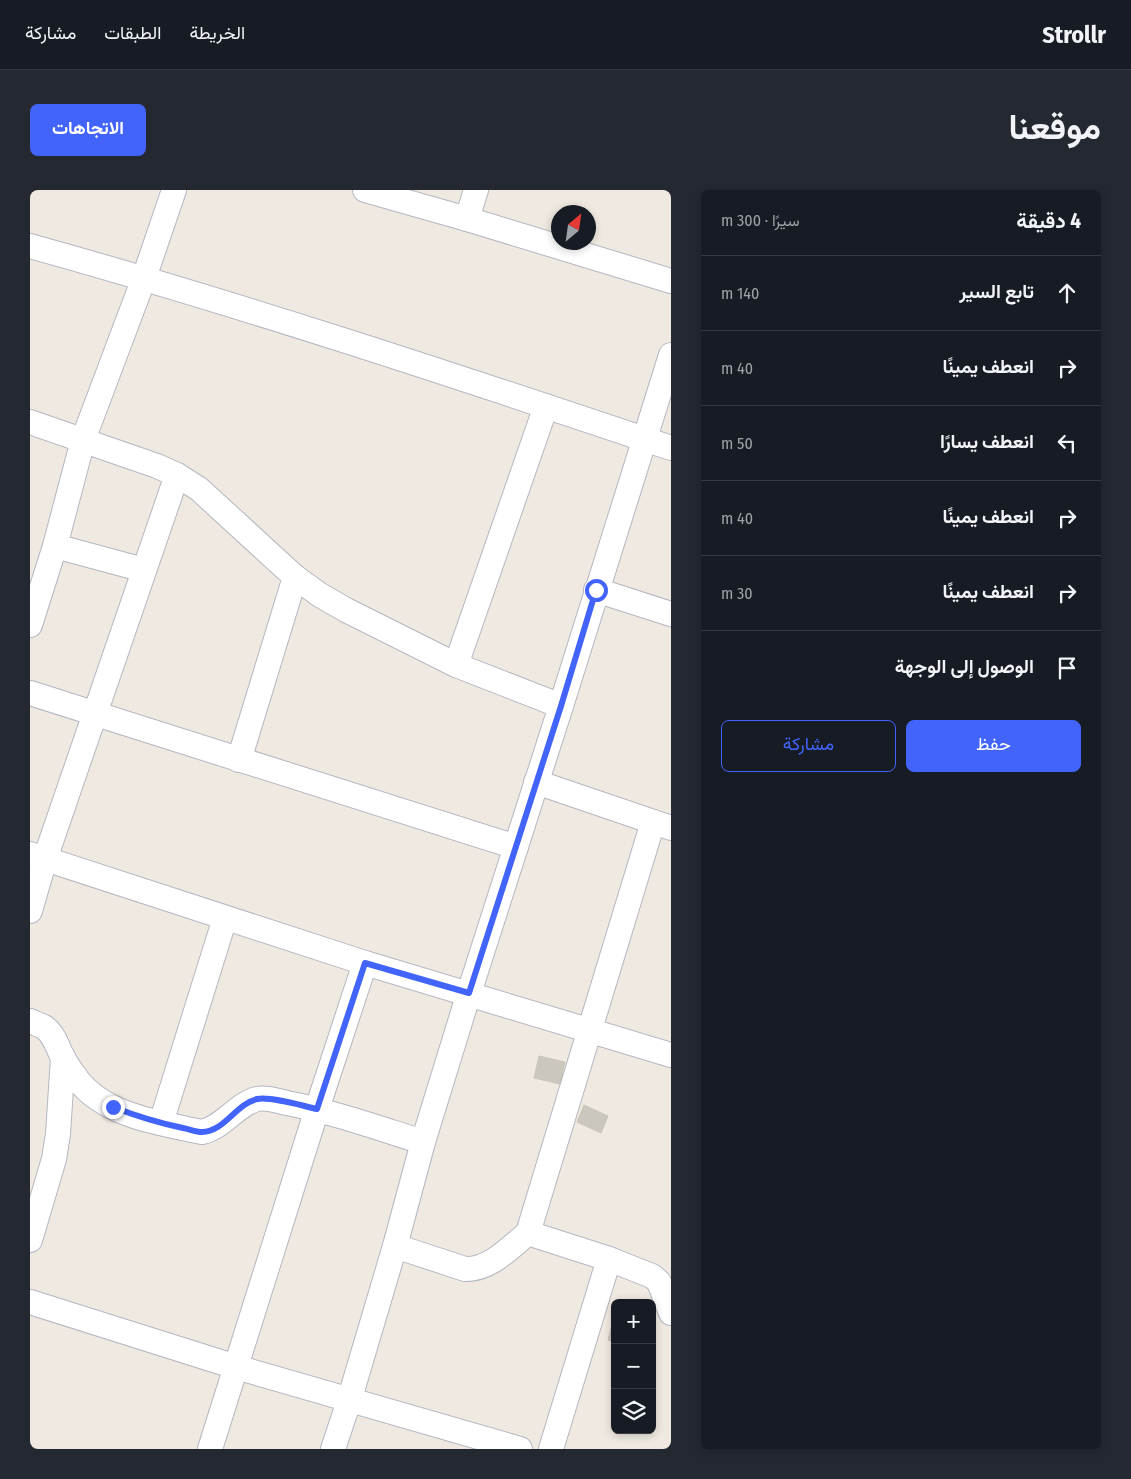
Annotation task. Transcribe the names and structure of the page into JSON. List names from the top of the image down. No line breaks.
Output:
{"north":"top right","page":{"header":"Strollr","nav":["الخريطة","الطبقات","مشاركة"],"title":"موقعنا","buttons":["الاتجاهات",["حفظ","مشاركة"]],"heading":["4 دقيقة","سيرًا · 300 m"],"list":[["تابع السير","140 m"],["انعطف يمينًا","40 m"],["انعطف يسارًا","50 m"],["انعطف يمينًا","40 m"],["انعطف يمينًا","30 m"],"الوصول إلى الوجهة"],"map_buttons":["+","−"]}}
